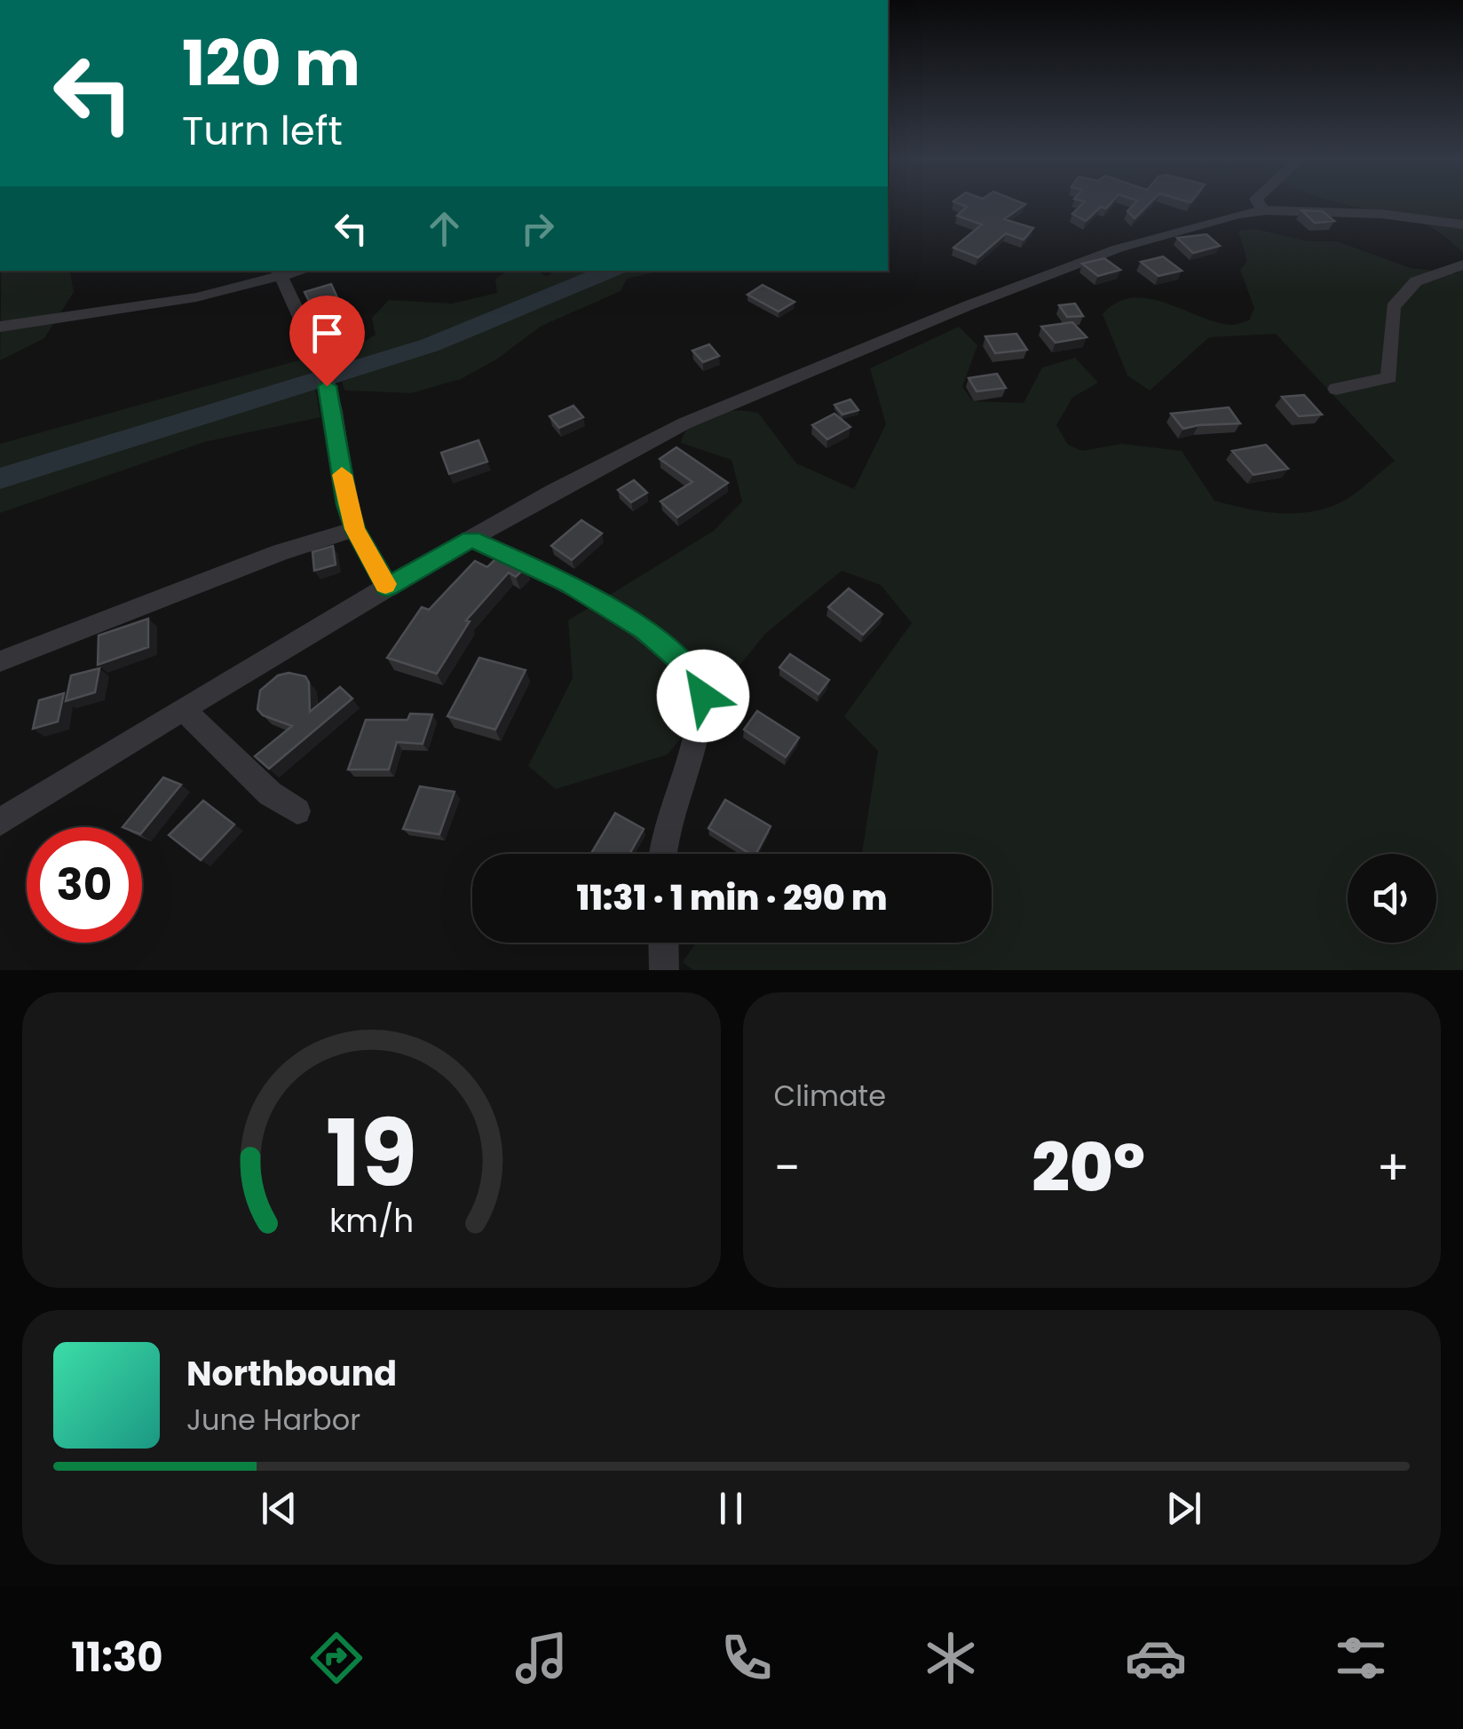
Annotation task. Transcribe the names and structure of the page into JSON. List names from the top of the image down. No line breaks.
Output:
{"page":{"turn":["120 m","Turn left"],"limit":"30","trip":"11:31 · 1 min · 290 m","tile":"Climate","heat":["−","20°","+"],"song":["Northbound","June Harbor"],"tabs":"11:30","gauge":["19","km/h"]}}
